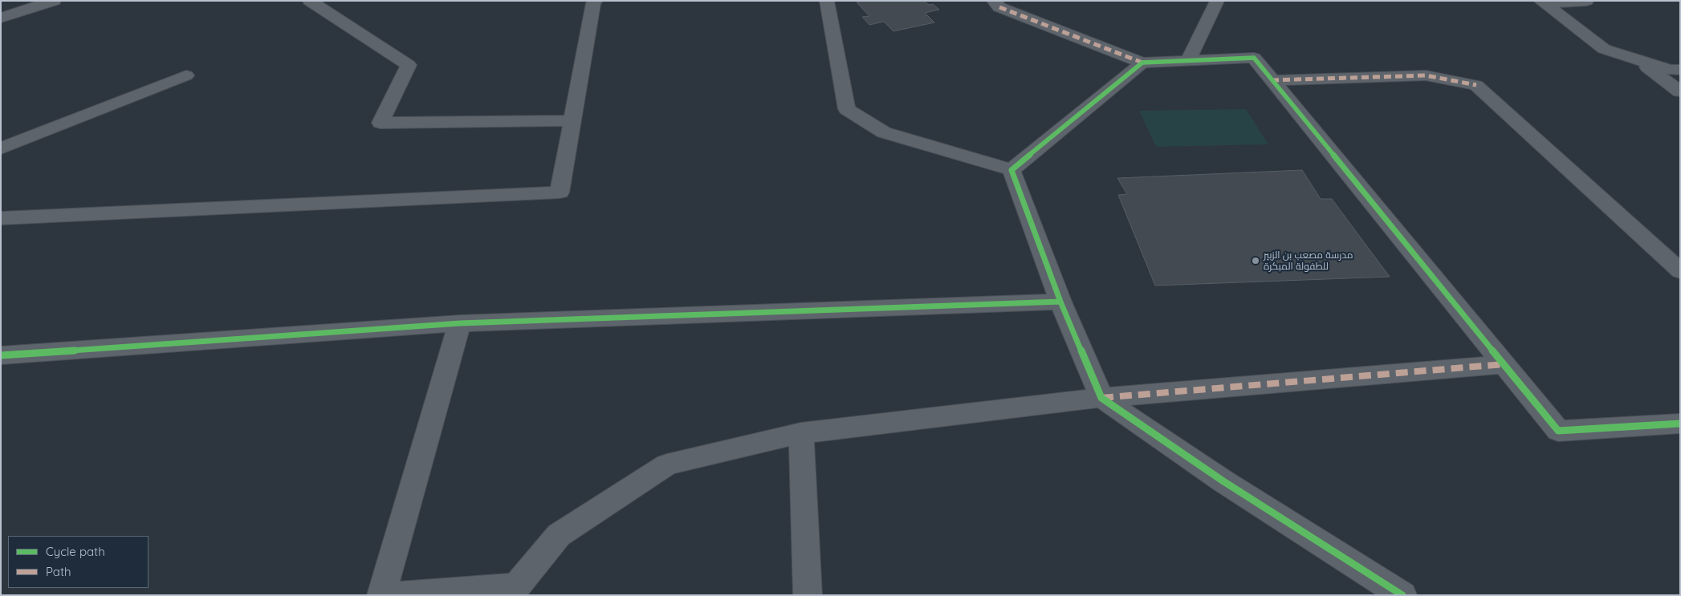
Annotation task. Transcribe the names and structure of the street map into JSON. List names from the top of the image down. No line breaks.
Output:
{"places":["مدرسة مصعب بن الزبير للطفولة المبكرة"],"legend":["Cycle path","Path"]}
